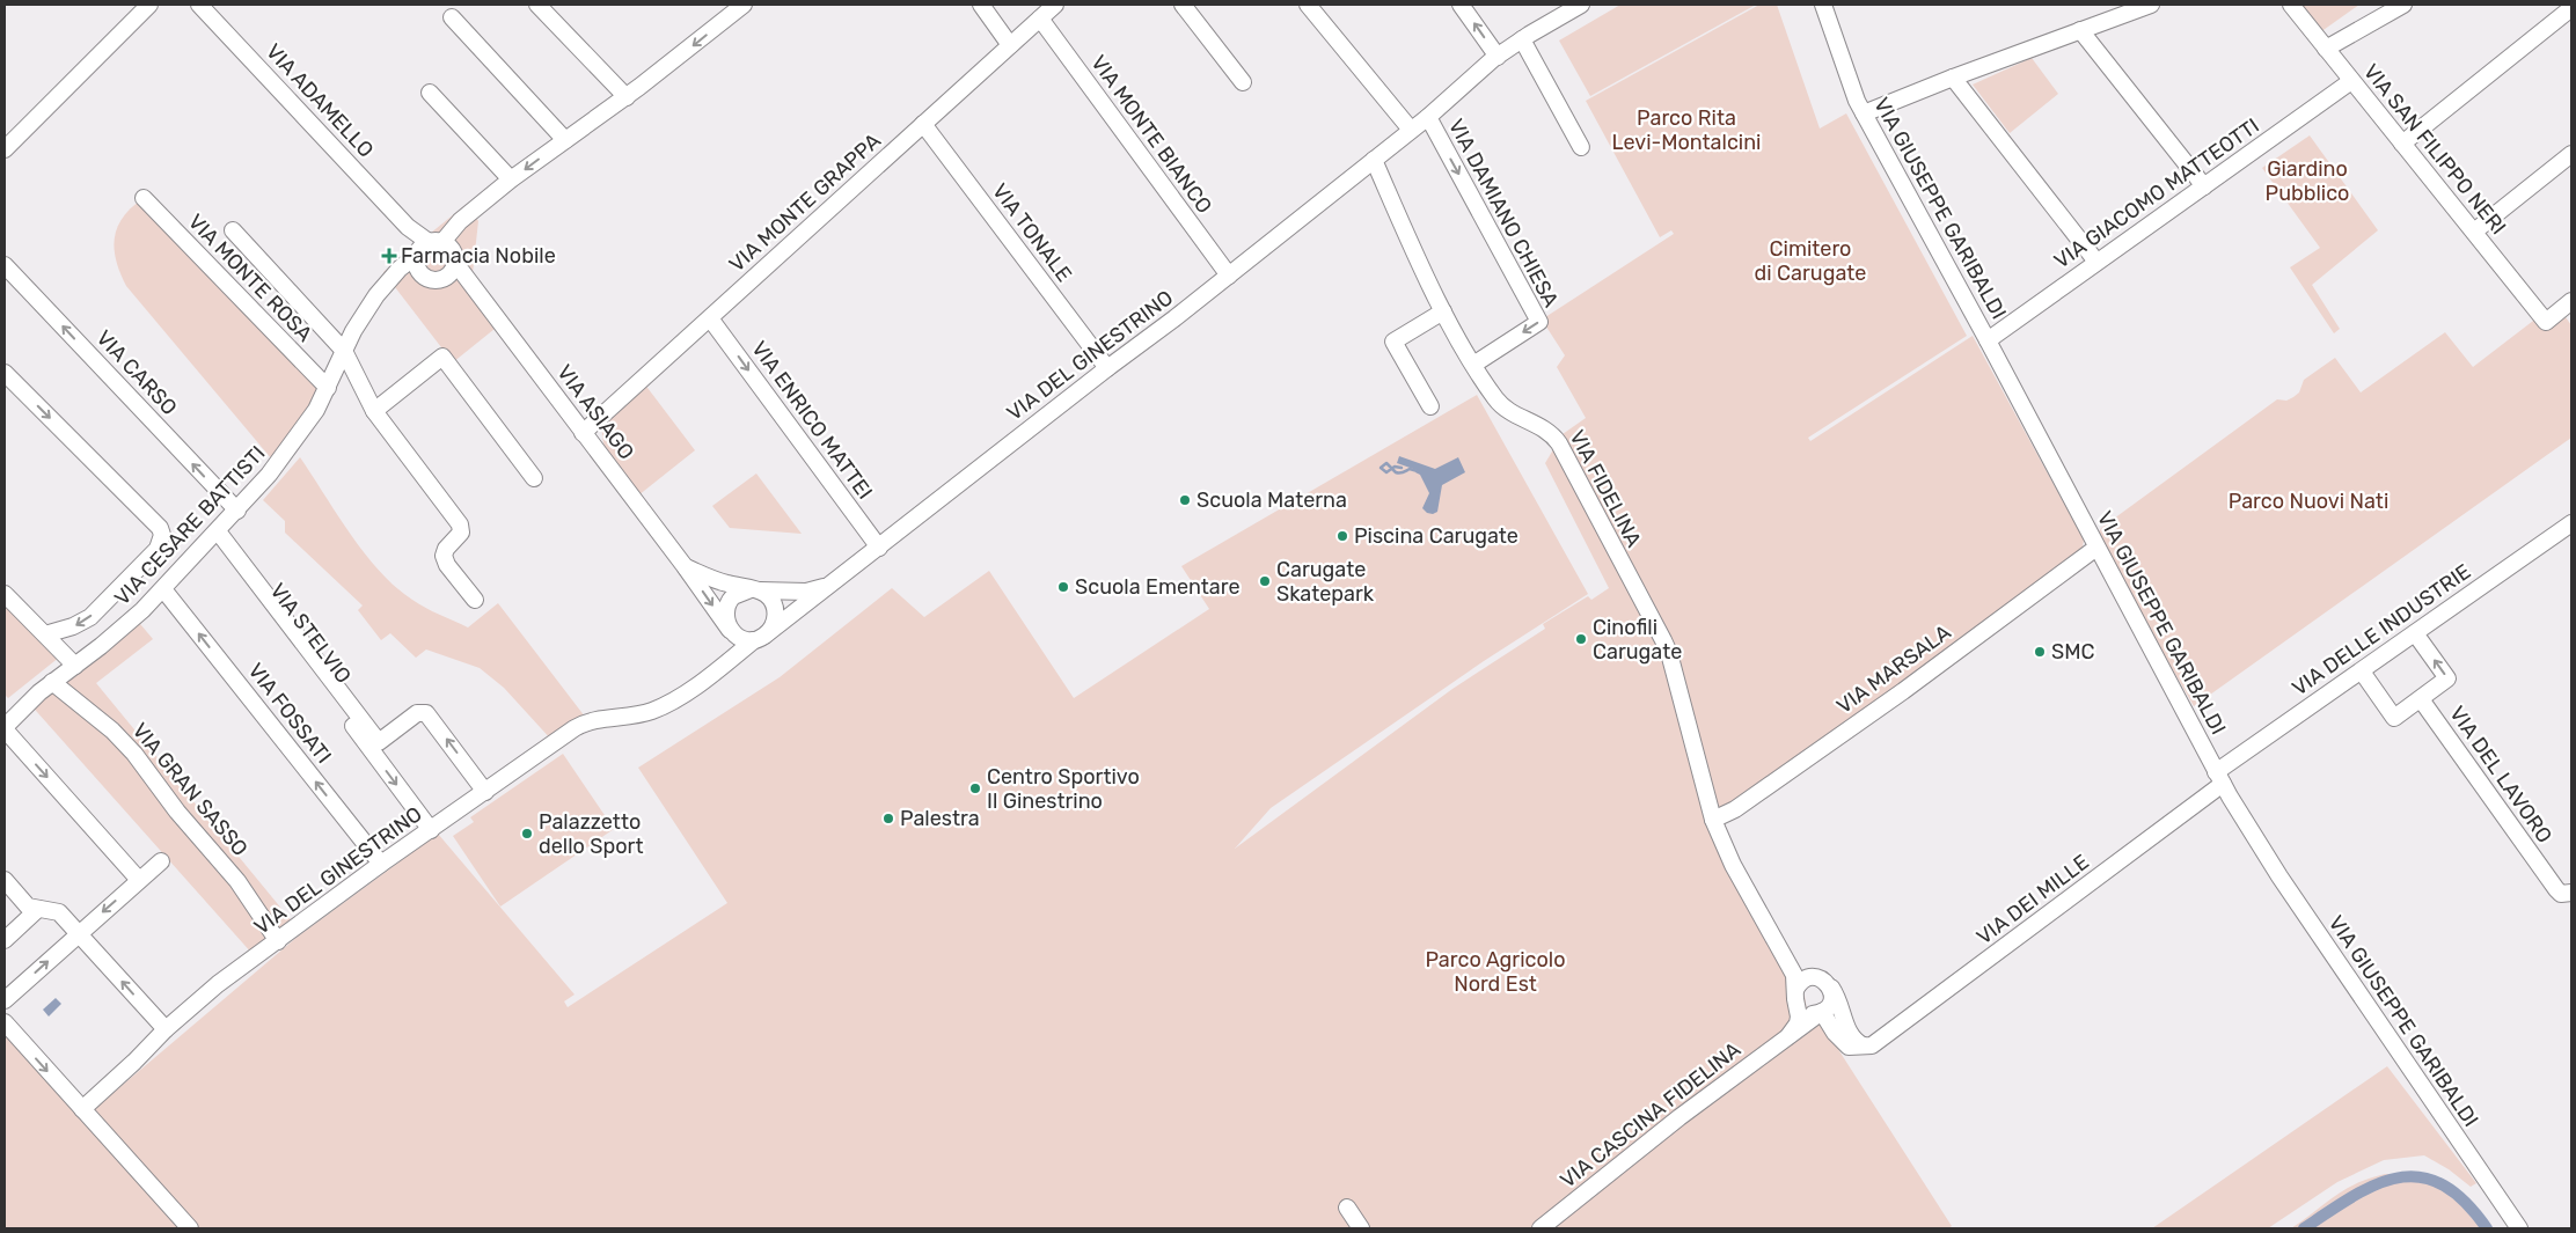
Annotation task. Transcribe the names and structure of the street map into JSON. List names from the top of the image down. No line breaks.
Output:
{"streets":{"street":["VIA ADAMELLO","VIA MONTE BIANCO","VIA SAN FILIPPO NERI","VIA GIACOMO MATTEOTTI","VIA MONTE GRAPPA","VIA GIUSEPPE GARIBALDI","VIA DAMIANO CHIESA","VIA TONALE","VIA MONTE ROSA","VIA DEL GINESTRINO","VIA CARSO","VIA ASIAGO","VIA ENRICO MATTEI","VIA FIDELINA","VIA CESARE BATTISTI","VIA DELLE INDUSTRIE","VIA STELVIO","VIA MARSALA","VIA FOSSATI","VIA DEL LAVORO","VIA GRAN SASSO","VIA DEI MILLE","VIA CASCINA FIDELINA"]},"crossings":[["VIA ADAMELLO","VIA ASIAGO"],["VIA ADAMELLO","VIA CESARE BATTISTI"],["VIA MONTE BIANCO","VIA MONTE GRAPPA"],["VIA MONTE BIANCO","VIA DEL GINESTRINO"],["VIA SAN FILIPPO NERI","VIA GIACOMO MATTEOTTI"],["VIA GIACOMO MATTEOTTI","VIA GIUSEPPE GARIBALDI"],["VIA MONTE GRAPPA","VIA TONALE"],["VIA MONTE GRAPPA","VIA ASIAGO"],["VIA MONTE GRAPPA","VIA ENRICO MATTEI"],["VIA GIUSEPPE GARIBALDI","VIA DELLE INDUSTRIE"],["VIA GIUSEPPE GARIBALDI","VIA MARSALA"],["VIA GIUSEPPE GARIBALDI","VIA DEI MILLE"],["VIA DAMIANO CHIESA","VIA FIDELINA"],["VIA TONALE","VIA DEL GINESTRINO"],["VIA MONTE ROSA","VIA CESARE BATTISTI"],["VIA DEL GINESTRINO","VIA ASIAGO"],["VIA DEL GINESTRINO","VIA ENRICO MATTEI"],["VIA DEL GINESTRINO","VIA FIDELINA"],["VIA DEL GINESTRINO","VIA STELVIO"],["VIA DEL GINESTRINO","VIA FOSSATI"],["VIA DEL GINESTRINO","VIA GRAN SASSO"],["VIA CARSO","VIA CESARE BATTISTI"],["VIA ASIAGO","VIA CESARE BATTISTI"],["VIA FIDELINA","VIA MARSALA"],["VIA FIDELINA","VIA CASCINA FIDELINA"],["VIA CESARE BATTISTI","VIA STELVIO"],["VIA CESARE BATTISTI","VIA FOSSATI"],["VIA CESARE BATTISTI","VIA GRAN SASSO"],["VIA DELLE INDUSTRIE","VIA DEI MILLE"]],"one_way":["VIA CARSO","VIA ENRICO MATTEI","VIA FOSSATI"],"parks":["Parco Rita Levi-Montalcini","Giardino Pubblico","Cimitero di Carugate","Parco Nuovi Nati","Parco Agricolo Nord Est"],"places":{"health":["Farmacia Nobile"],"other":["Scuola Materna","Piscina Carugate","Carugate Skatepark","Scuola Ementare","Cinofili Carugate","SMC","Centro Sportivo Il Ginestrino","Palestra","Palazzetto dello Sport"]}}
